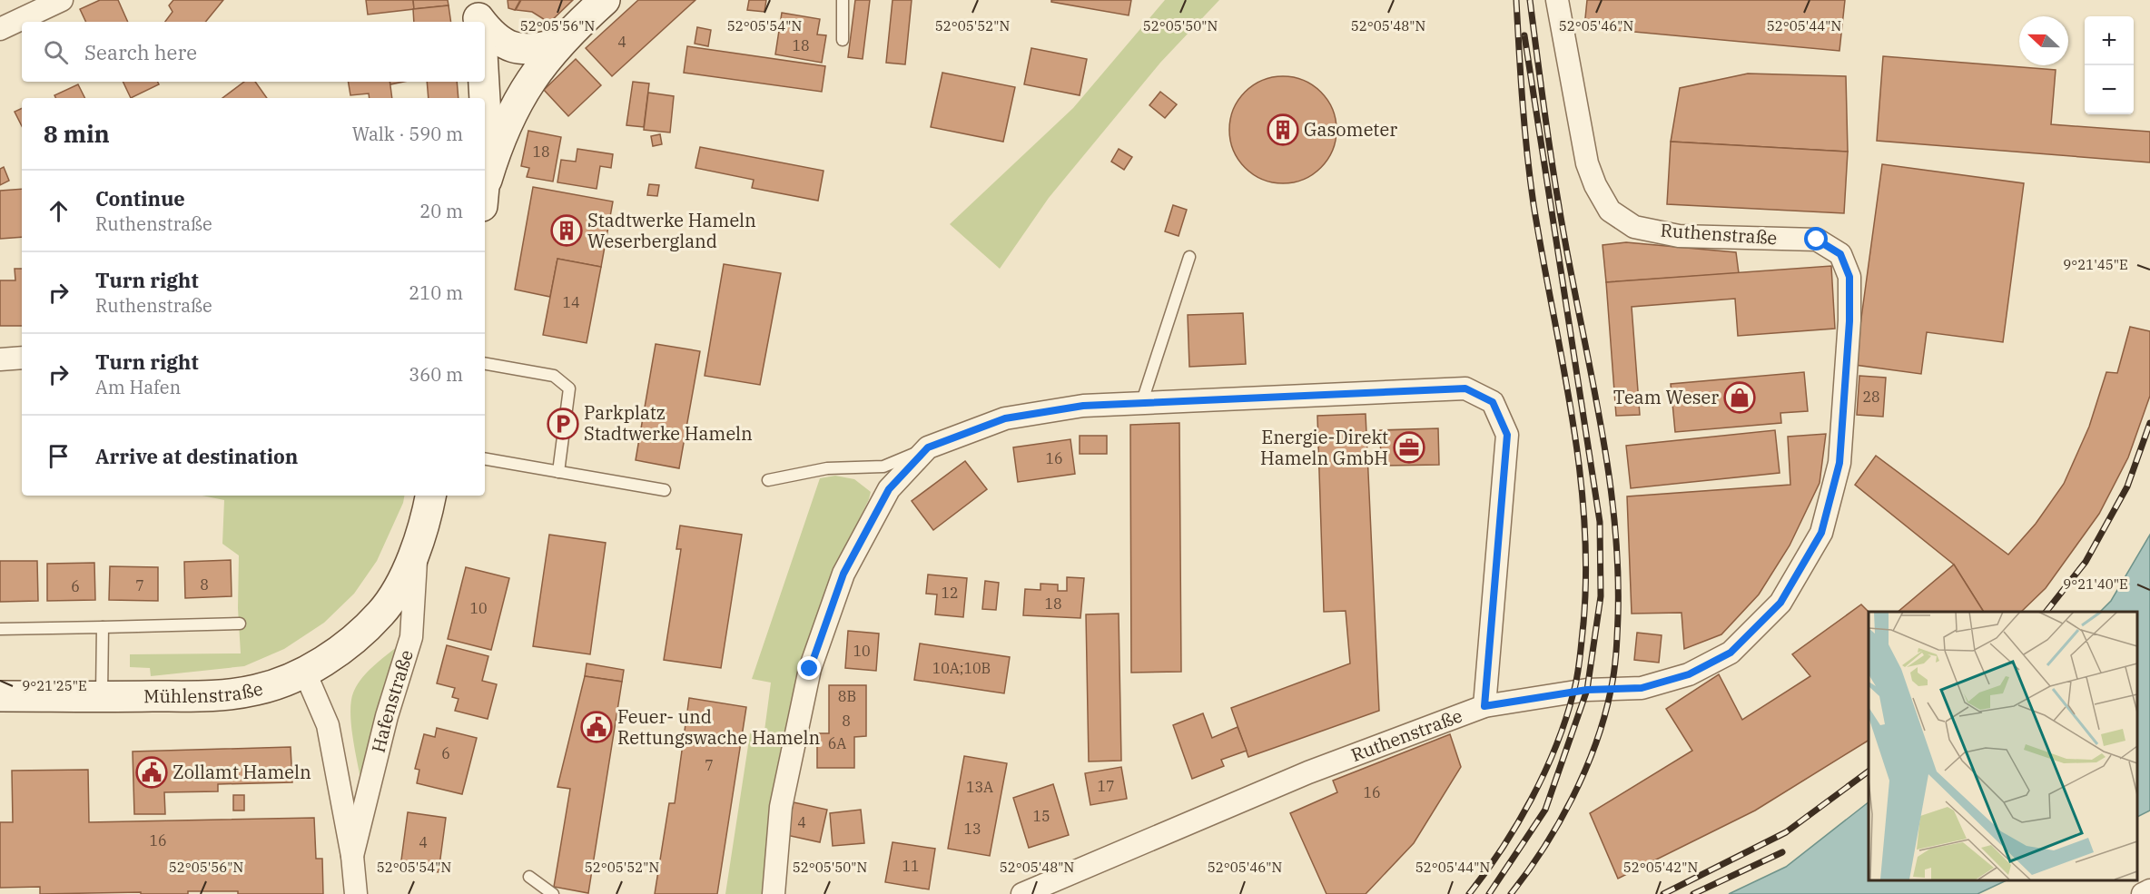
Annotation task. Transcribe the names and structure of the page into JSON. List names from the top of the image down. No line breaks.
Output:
{"streets":{"main road":["Mühlenstraße","Hafenstraße"],"street":["Ruthenstraße"]},"crossings":[["Mühlenstraße","Hafenstraße"]],"places":{"building":["Gasometer","Stadtwerke Hameln Weserbergland"],"shop":["Team Weser"],"parking":["Parkplatz Stadtwerke Hameln"],"office":["Energie-Direkt Hameln GmbH"],"public building":["Feuer- und Rettungswache Hameln","Zollamt Hameln"]},"house_numbers":["4","18","18","14","28","16","8","7","6","12","18","10","10","10A;10B","8B","8","6A","6","7","17","13A","16","15","4","13","16","4","11"],"north":"left","page":{"map_buttons":["+","−"],"search":"Search here","heading":["8 min","Walk · 590 m"],"list":[["Continue","Ruthenstraße","20 m"],["Turn right","Ruthenstraße","210 m"],["Turn right","Am Hafen","360 m"],"Arrive at destination"]},"coordinates":["52°05'46\"N","52°05'56\"N","52°05'54\"N","52°05'52\"N","52°05'50\"N","52°05'48\"N","52°05'44\"N","9°21'45\"E","9°21'40\"E","9°21'25\"E","52°05'42\"N"]}
